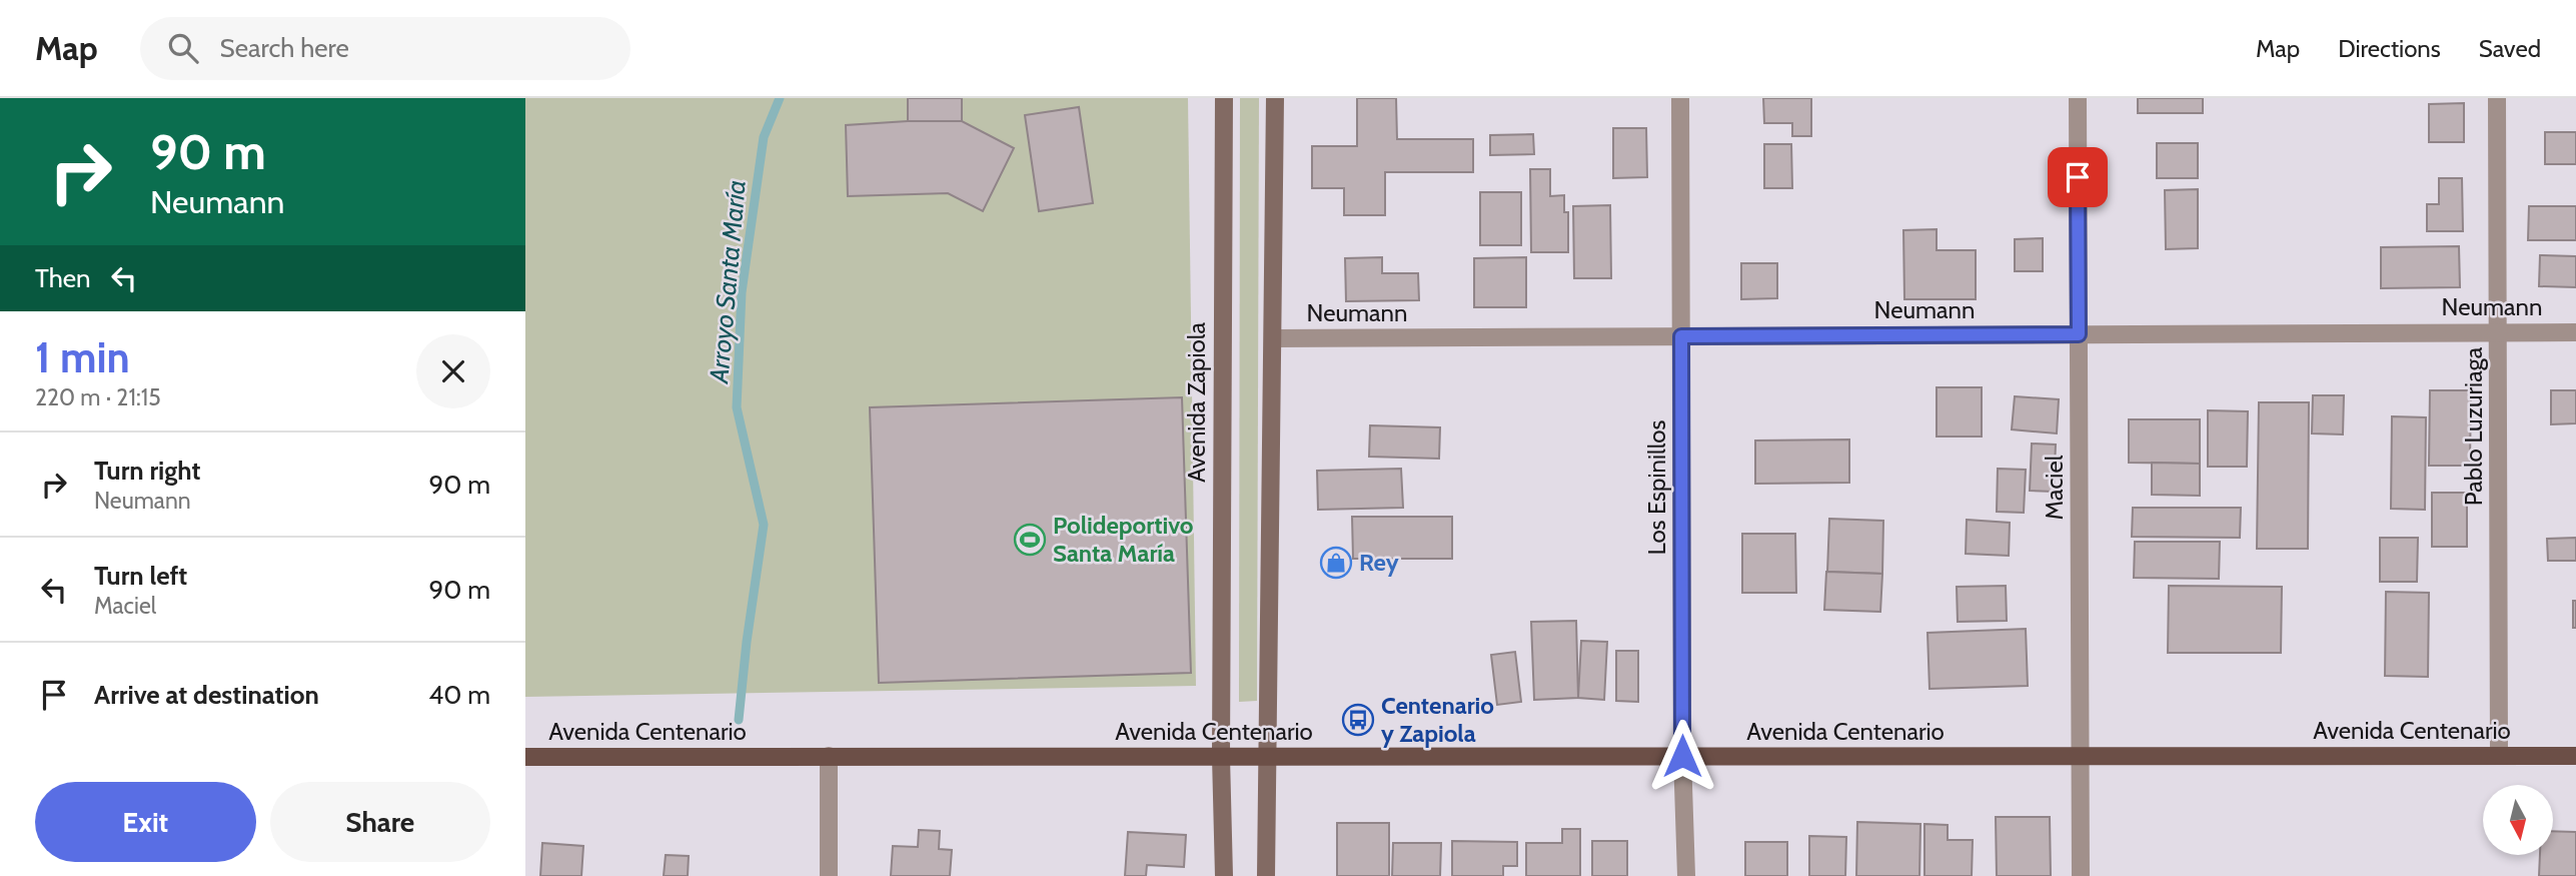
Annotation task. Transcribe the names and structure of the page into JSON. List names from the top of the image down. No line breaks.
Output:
{"streets":{"main road":["Avenida Zapiola","Avenida Centenario"],"street":["Neumann","Pablo Luzuriaga","Los Espinillos","Maciel"]},"crossings":[["Neumann","Pablo Luzuriaga"],["Neumann","Los Espinillos"],["Neumann","Maciel"],["Avenida Zapiola","Avenida Centenario"],["Pablo Luzuriaga","Avenida Centenario"],["Los Espinillos","Avenida Centenario"],["Maciel","Avenida Centenario"]],"water":["Arroyo Santa María"],"places":{"sports":["Polideportivo Santa María"],"shop":["Rey"],"bus stop":["Centenario y Zapiola"]},"north":"bottom","page":{"header":"Map","search":"Search here","nav":["Map","Directions","Saved"],"turn":["90 m","Neumann"],"then":"Then","heading":["1 min","220 m · 21:15"],"list":[{"name":"Turn right","note":"Neumann","value":"90 m"},{"name":"Turn left","note":"Maciel","value":"90 m"},{"name":"Arrive at destination","value":"40 m"}],"buttons":["Exit","Share"]}}
